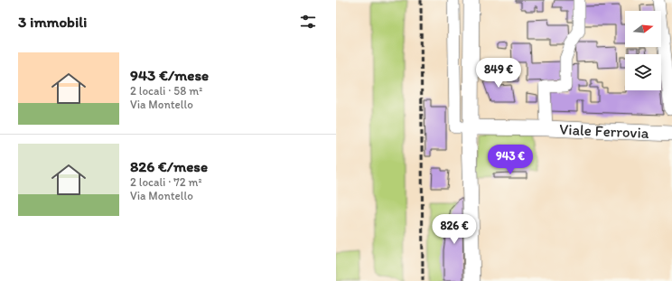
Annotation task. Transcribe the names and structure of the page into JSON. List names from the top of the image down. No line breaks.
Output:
{"streets":{"main road":["Viale Ferrovia"]},"north":"right","page":{"heading":"3 immobili","list":[{"name":"943 €/mese","note":"2 locali · 58 m² · Via Montello"},{"name":"826 €/mese","note":"2 locali · 72 m² · Via Montello"}],"price":["849 €","943 €","826 €"]}}
